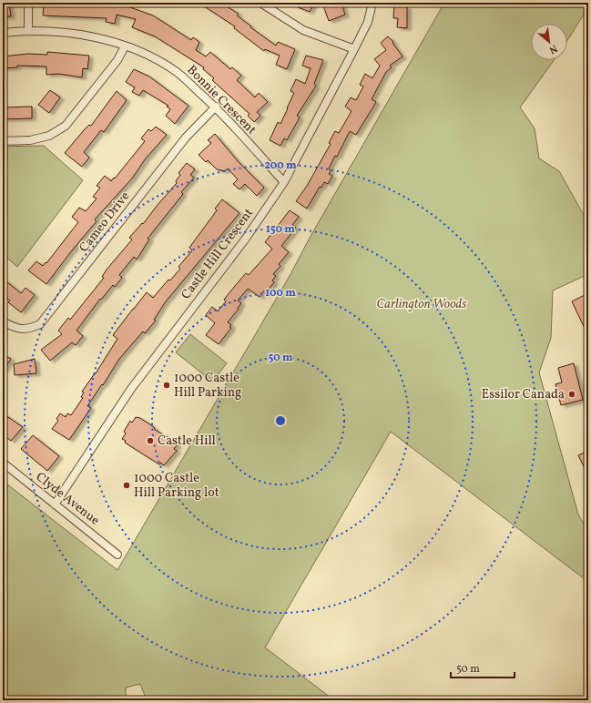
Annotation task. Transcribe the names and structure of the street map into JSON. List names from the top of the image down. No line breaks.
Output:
{"streets":{"street":["Bonnie Crescent","Cameo Drive","Castle Hill Crescent","Clyde Avenue"]},"crossings":[["Bonnie Crescent","Cameo Drive"],["Bonnie Crescent","Castle Hill Crescent"],["Castle Hill Crescent","Clyde Avenue"]],"parks":["Carlington Woods"],"places":["1000 Castle Hill Parking","Essilor Canada","Castle Hill","1000 Castle Hill Parking lot"],"scale_bar":"50 m","north":"bottom right","rings":["200 m","150 m","100 m","50 m"]}
